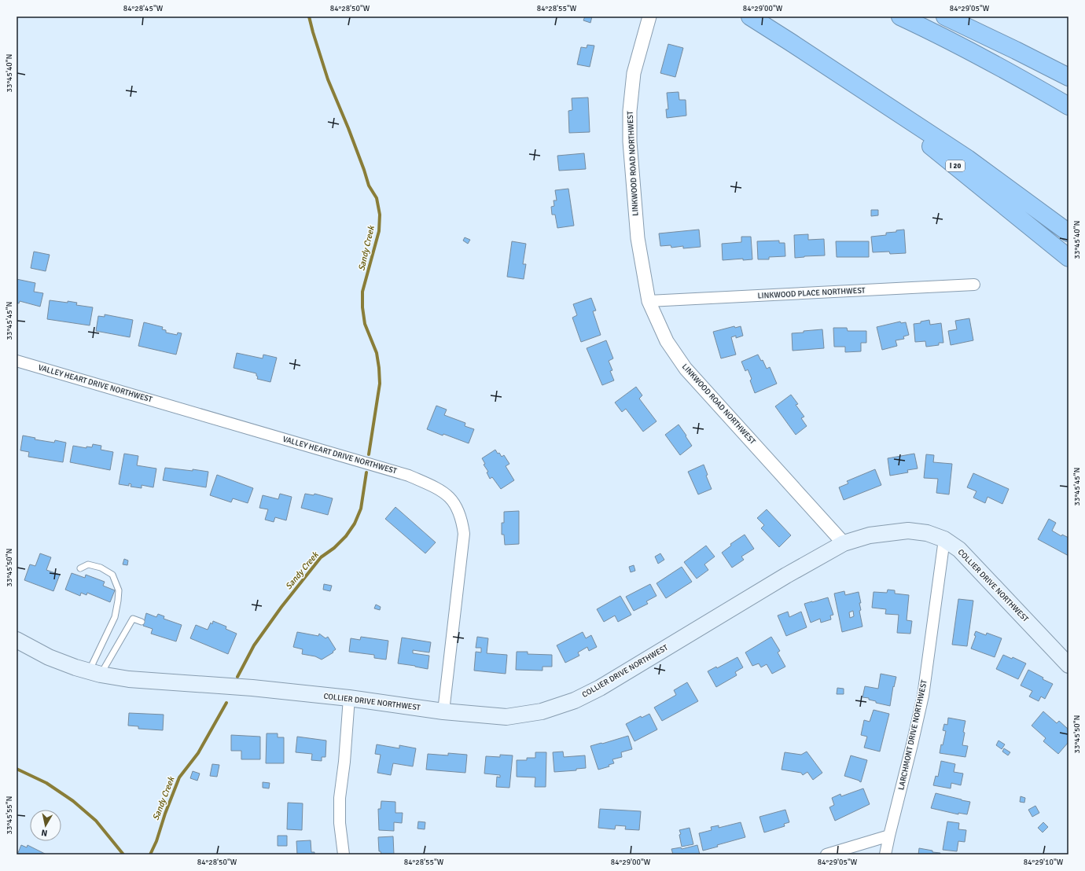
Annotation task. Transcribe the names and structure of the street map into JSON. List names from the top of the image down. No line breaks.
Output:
{"streets":{"highway":["I 20"],"main road":["COLLIER DRIVE NORTHWEST"],"street":["LINKWOOD ROAD NORTHWEST","LINKWOOD PLACE NORTHWEST","VALLEY HEART DRIVE NORTHWEST","LARCHMONT DRIVE NORTHWEST"]},"crossings":[["LINKWOOD ROAD NORTHWEST","LINKWOOD PLACE NORTHWEST"],["LINKWOOD ROAD NORTHWEST","COLLIER DRIVE NORTHWEST"],["VALLEY HEART DRIVE NORTHWEST","COLLIER DRIVE NORTHWEST"],["COLLIER DRIVE NORTHWEST","LARCHMONT DRIVE NORTHWEST"]],"water":["Sandy Creek"],"north":"bottom","coordinates":["84°28'45\"W","84°28'50\"W","84°28'55\"W","84°29'00\"W","84°29'05\"W","33°45'40\"N","33°45'45\"N","33°45'50\"N","33°45'55\"N","84°29'10\"W"]}
